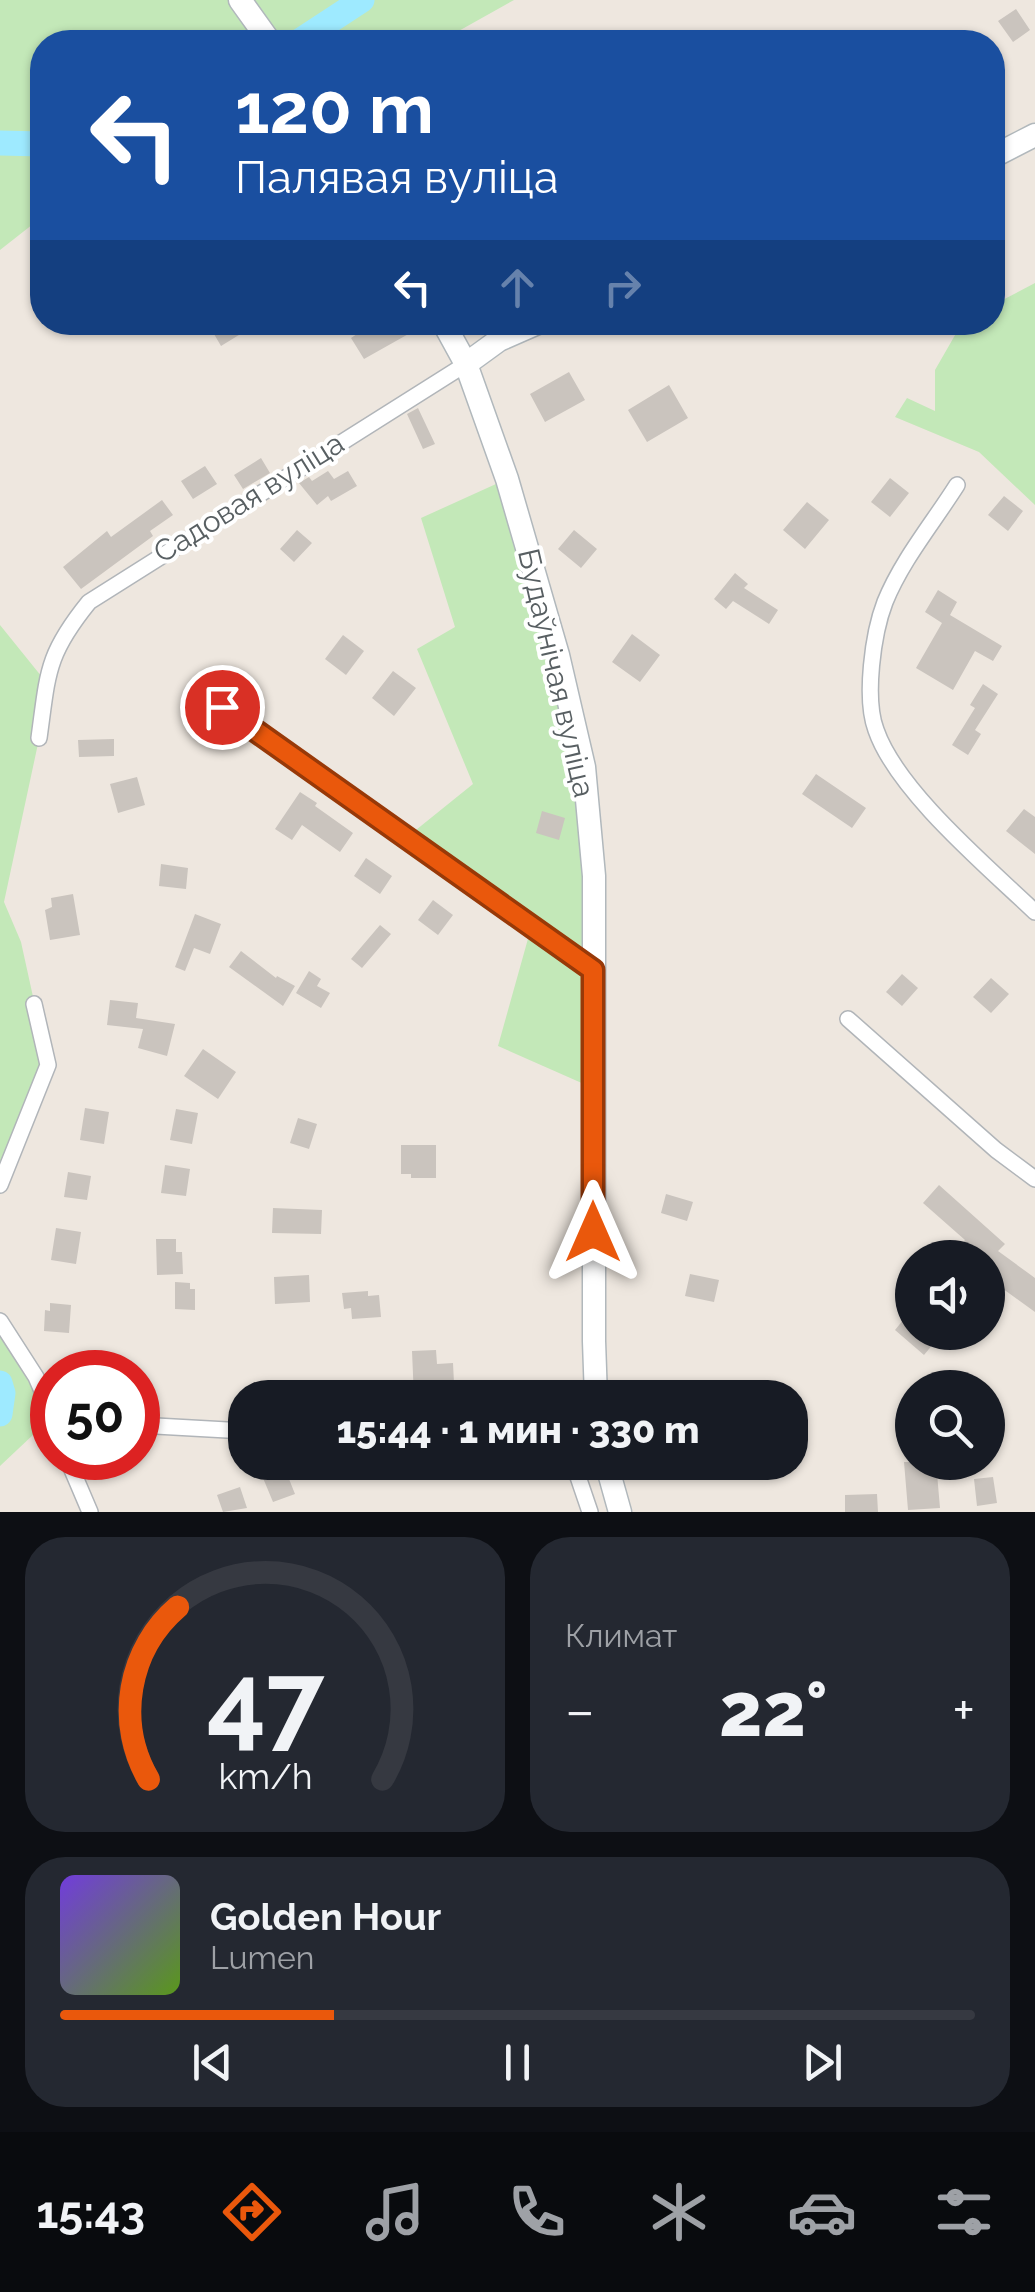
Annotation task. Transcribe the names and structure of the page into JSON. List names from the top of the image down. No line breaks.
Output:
{"streets":{"main road":["Садовая вуліца","Будаўнічая вуліца"]},"crossings":[["Садовая вуліца","Будаўнічая вуліца"]],"page":{"turn":["120 m","Палявая вуліца"],"limit":"50","trip":"15:44 · 1 мин · 330 m","tile":"Климат","heat":["−","22°","+"],"song":["Golden Hour","Lumen"],"tabs":"15:43","gauge":["47","km/h"]}}
